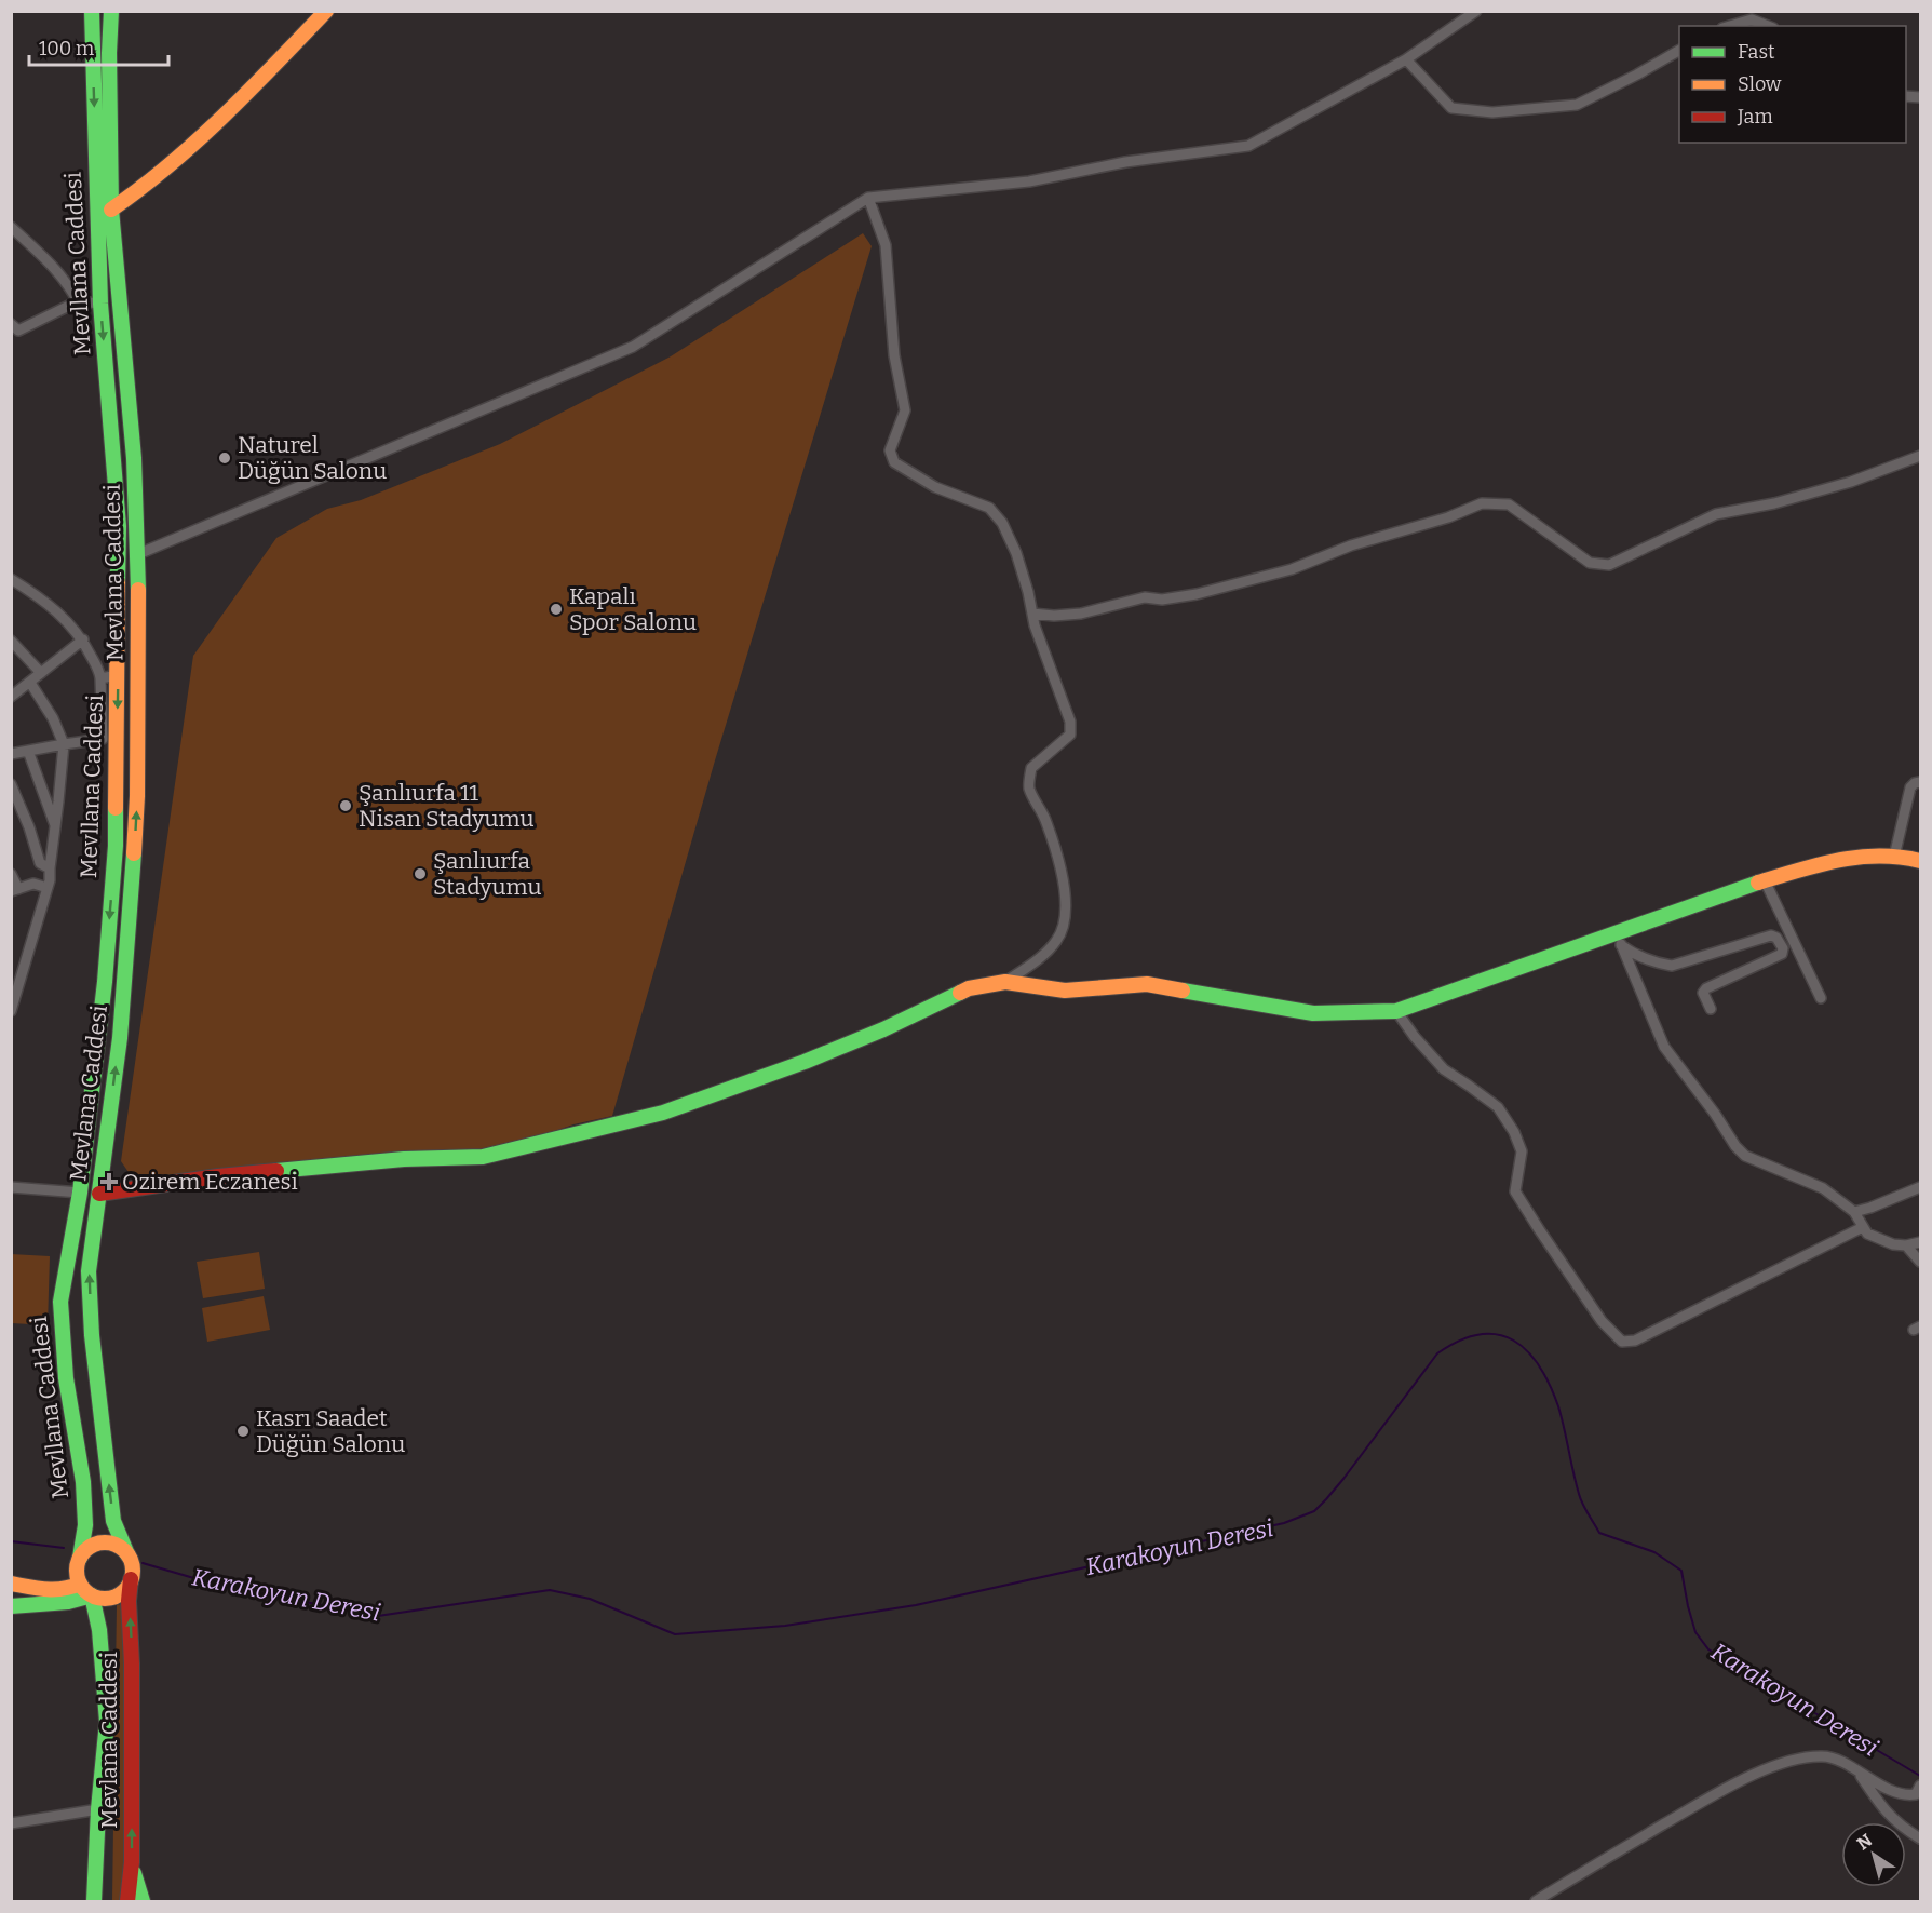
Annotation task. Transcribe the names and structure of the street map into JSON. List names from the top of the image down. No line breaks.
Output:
{"streets":{"main road":["Mevllana Caddesi","Mevlana Caddesi"]},"crossings":[["Mevllana Caddesi","Mevlana Caddesi"]],"one_way":["Mevllana Caddesi","Mevlana Caddesi"],"water":["Karakoyun Deresi"],"places":{"other":["Naturel Düğün Salonu","Kapalı Spor Salonu","Şanlıurfa 11 Nisan Stadyumu","Şanlıurfa Stadyumu","Kasrı Saadet Düğün Salonu"],"health":["Ozirem Eczanesi"]},"legend":["Fast","Slow","Jam"],"scale_bar":"100 m","north":"top left"}
